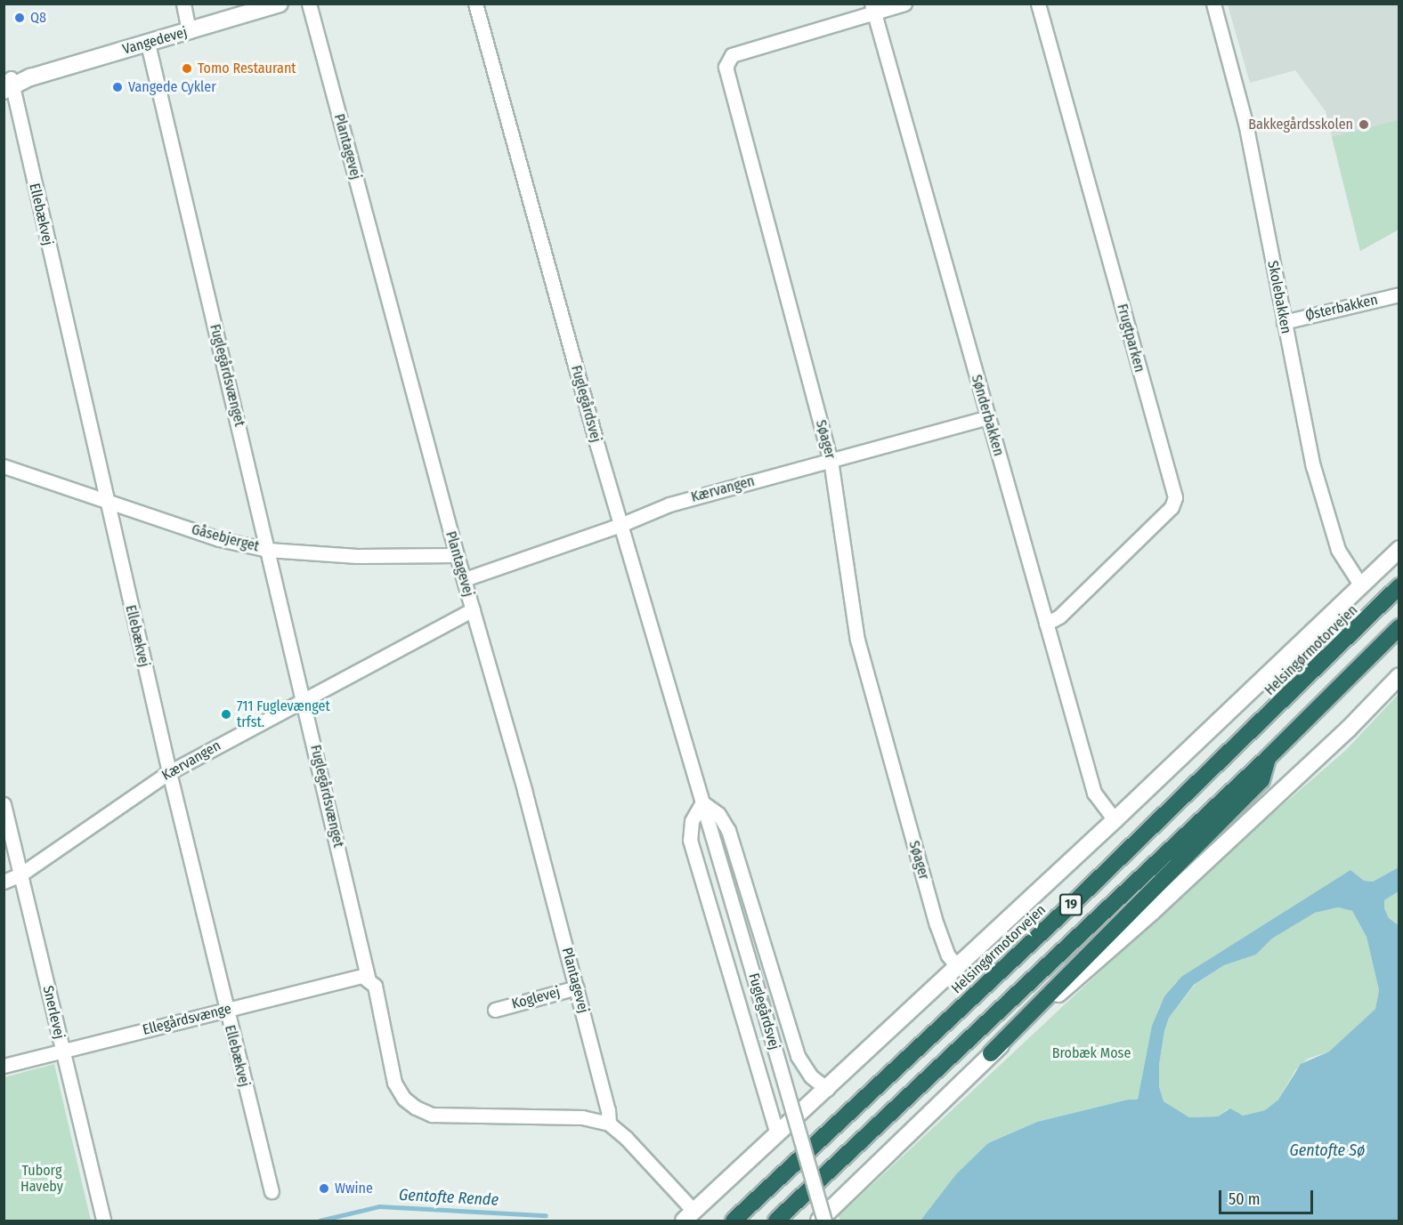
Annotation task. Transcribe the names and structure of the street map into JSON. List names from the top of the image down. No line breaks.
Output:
{"streets":{"highway":["Helsingørmotorvejen","19"],"street":["Vangedevej","Plantagevej","Ellebækvej","Skolebakken","Østerbakken","Frugtparken","Fuglegårdsvænget","Fuglegårdsvej","Sønderbakken","Søager","Kærvangen","Gåsebjerget","Koglevej","Snerlevej","Ellegårdsvænge"]},"crossings":[["Vangedevej","Ellebækvej"],["Vangedevej","Fuglegårdsvænget"],["Plantagevej","Fuglegårdsvænget"],["Plantagevej","Kærvangen"],["Plantagevej","Gåsebjerget"],["Plantagevej","Koglevej"],["Ellebækvej","Kærvangen"],["Ellebækvej","Gåsebjerget"],["Ellebækvej","Ellegårdsvænge"],["Skolebakken","Østerbakken"],["Frugtparken","Sønderbakken"],["Fuglegårdsvænget","Kærvangen"],["Fuglegårdsvænget","Gåsebjerget"],["Fuglegårdsvænget","Ellegårdsvænge"],["Fuglegårdsvej","Kærvangen"],["Sønderbakken","Søager"],["Sønderbakken","Kærvangen"],["Søager","Kærvangen"],["Kærvangen","Snerlevej"],["Snerlevej","Ellegårdsvænge"]],"water":["Gentofte Sø","Gentofte Rende"],"parks":["Brobæk Mose","Tuborg Haveby"],"places":["Q8","Tomo Restaurant","Vangede Cykler","Bakkegårdsskolen","711 Fuglevænget trfst.","Wwine"],"scale_bar":"50 m"}
